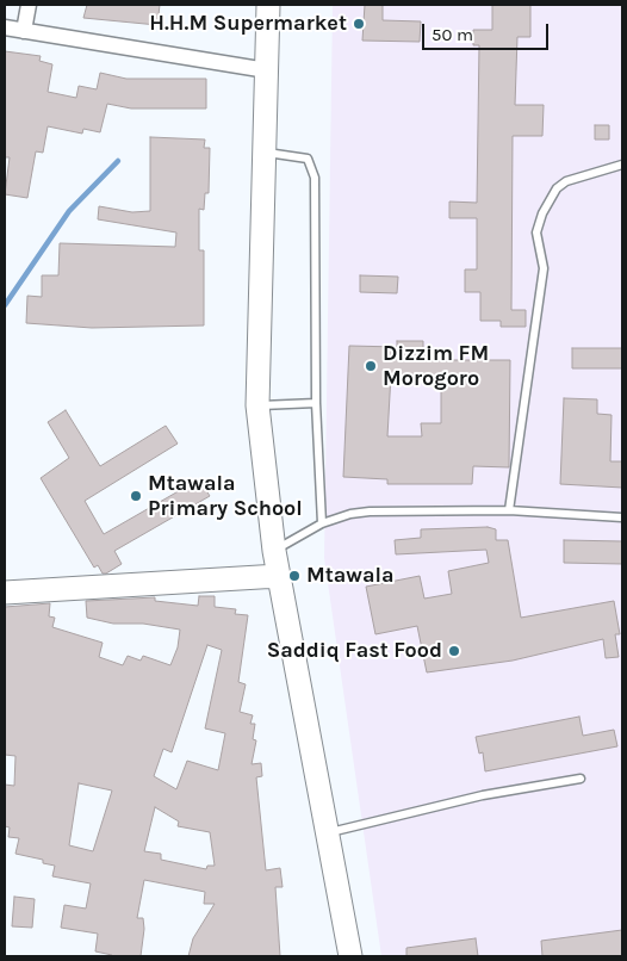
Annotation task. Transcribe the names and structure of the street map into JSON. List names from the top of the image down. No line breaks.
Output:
{"places":["H.H.M Supermarket","Dizzim FM Morogoro","Mtawala Primary School","Mtawala","Saddiq Fast Food"],"scale_bar":"50 m"}
